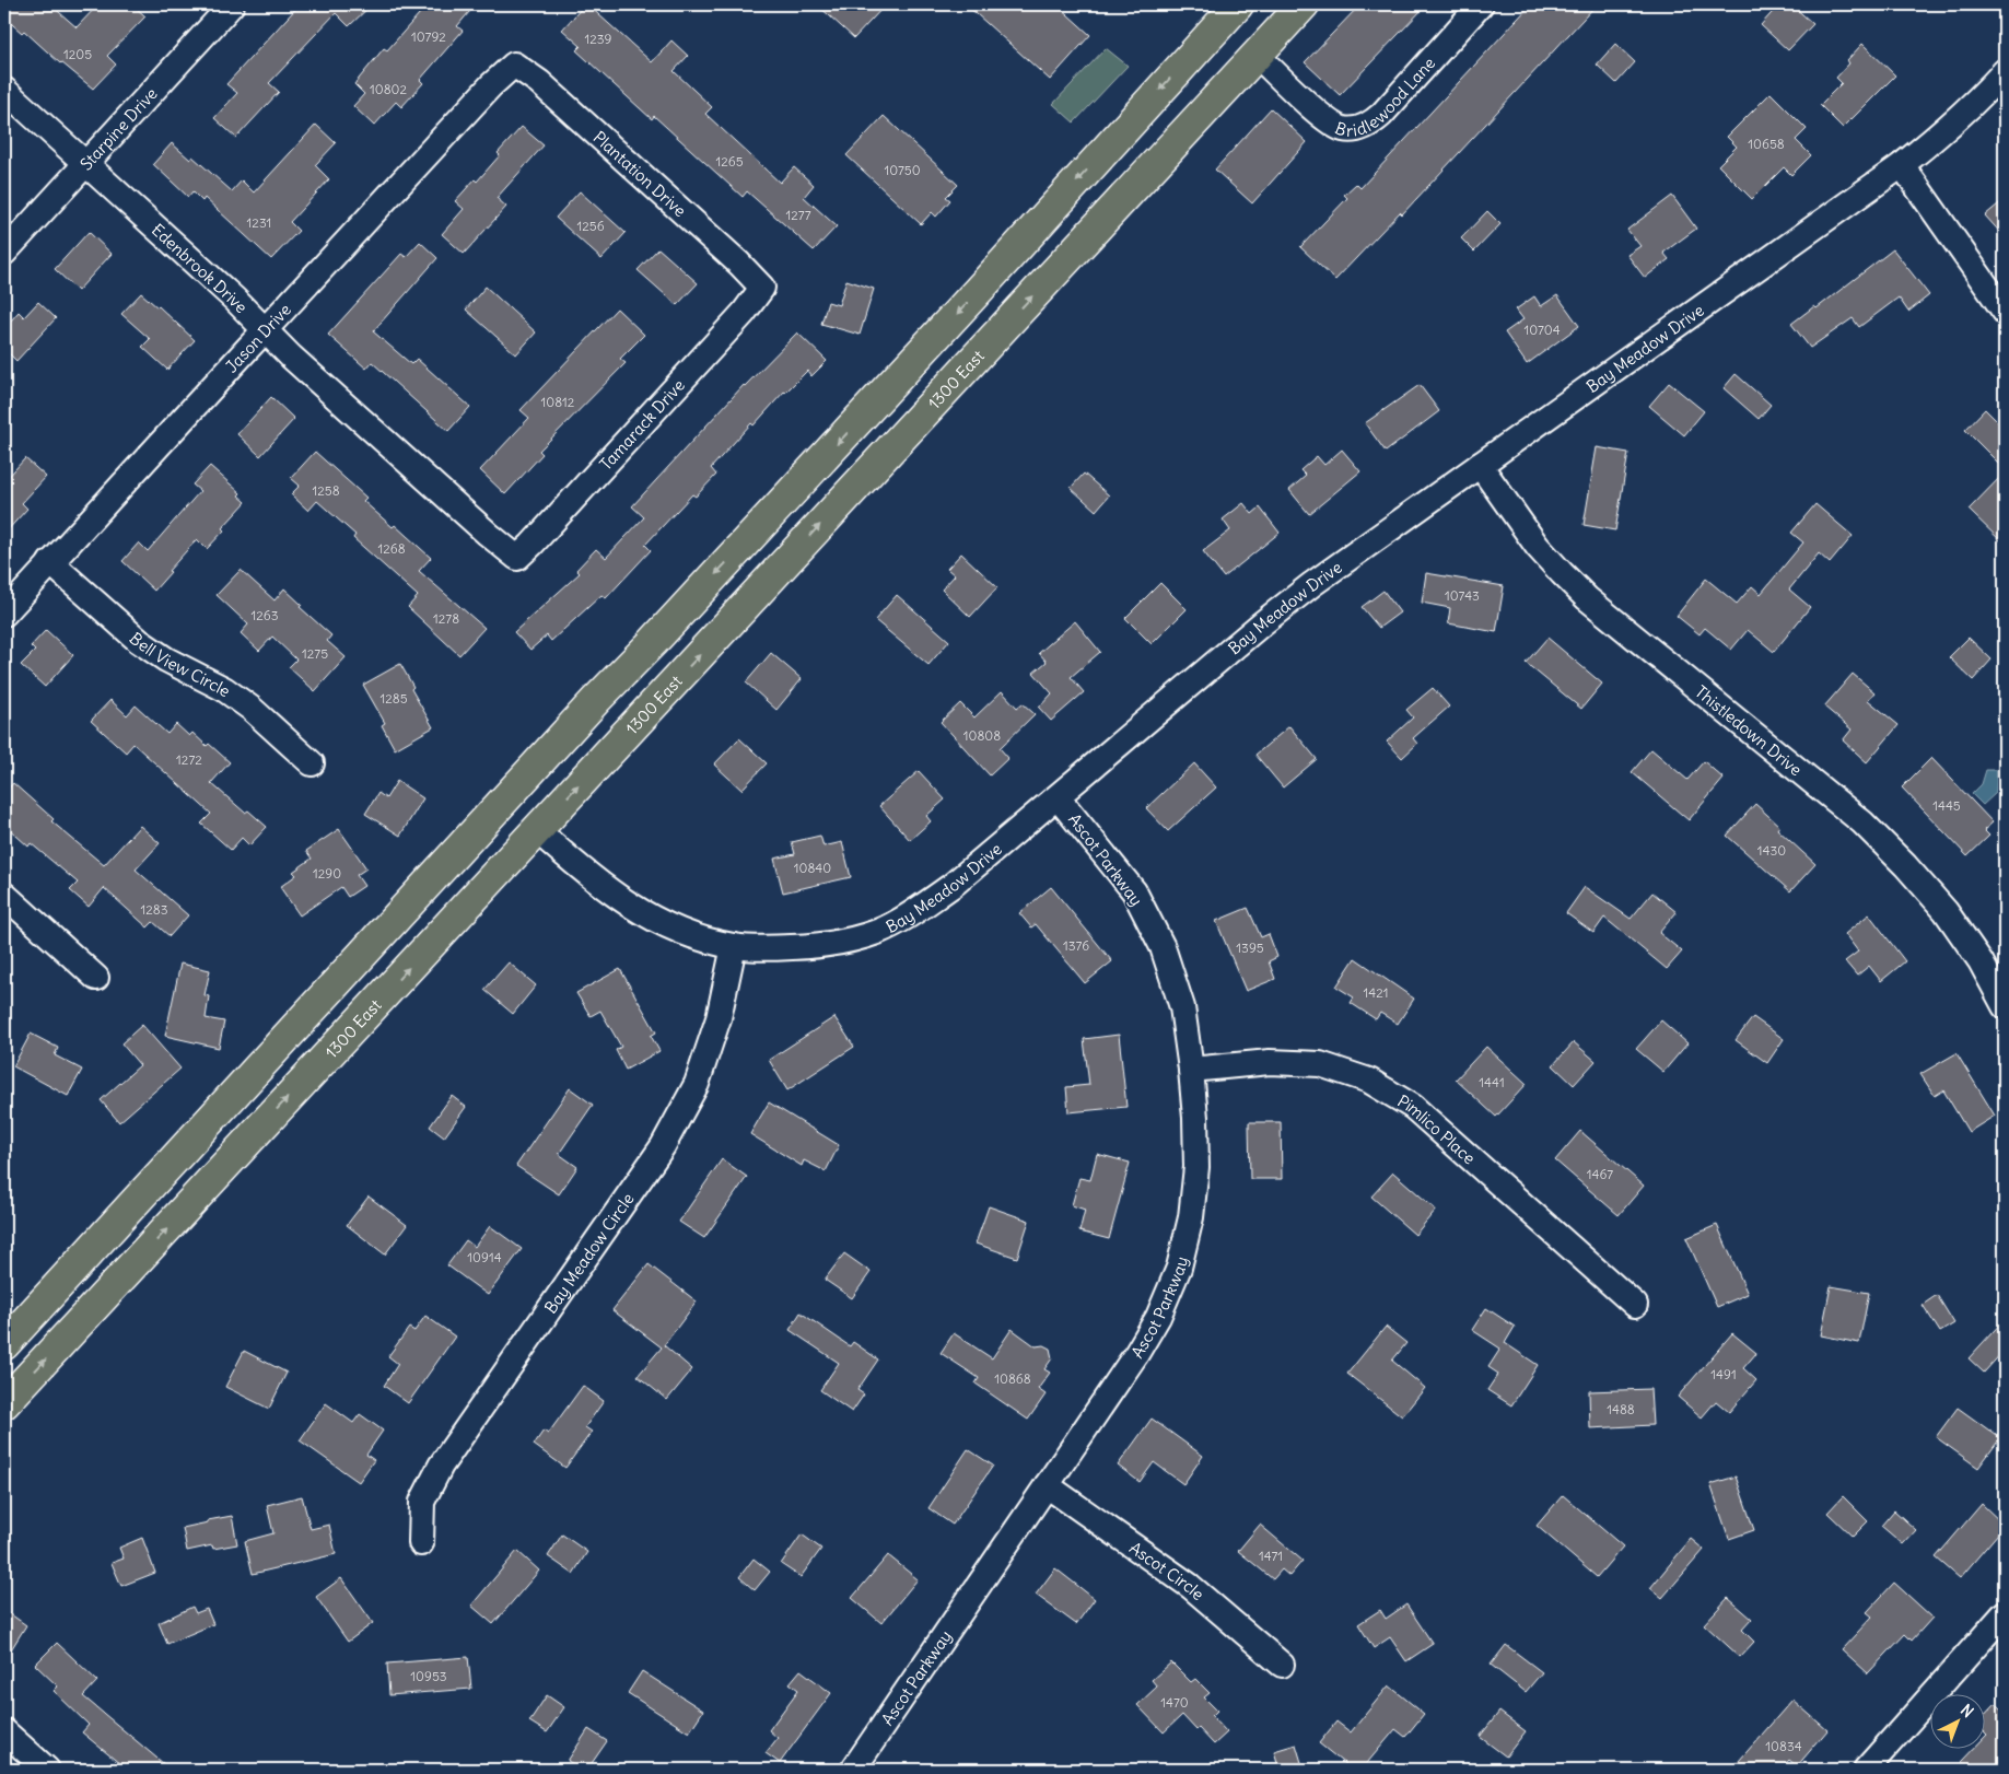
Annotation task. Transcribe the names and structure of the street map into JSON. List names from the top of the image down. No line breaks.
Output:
{"streets":{"main road":["1300 East"],"street":["Bridlewood Lane","Starpine Drive","Plantation Drive","Edenbrook Drive","Jason Drive","Bay Meadow Drive","Tamarack Drive","Bell View Circle","Thistledown Drive","Ascot Parkway","Pimlico Place","Bay Meadow Circle","Ascot Circle"]},"crossings":[["Bridlewood Lane","1300 East"],["Starpine Drive","Edenbrook Drive"],["Plantation Drive","Jason Drive"],["Plantation Drive","Tamarack Drive"],["Edenbrook Drive","Jason Drive"],["Edenbrook Drive","Tamarack Drive"],["Jason Drive","Bell View Circle"],["Bay Meadow Drive","1300 East"],["Bay Meadow Drive","Thistledown Drive"],["Bay Meadow Drive","Ascot Parkway"],["Bay Meadow Drive","Bay Meadow Circle"],["Ascot Parkway","Pimlico Place"],["Ascot Parkway","Ascot Circle"]],"house_numbers":["10792","1239","1205","10802","10658","1265","10750","1277","1231","1256","10704","10812","1258","1268","10743","1263","1278","1275","1285","10808","1272","1445","1430","10840","1290","1283","1376","1395","1421","1441","1467","10914","1491","10868","1488","1471","10953","1470","10834"],"north":"top right"}
